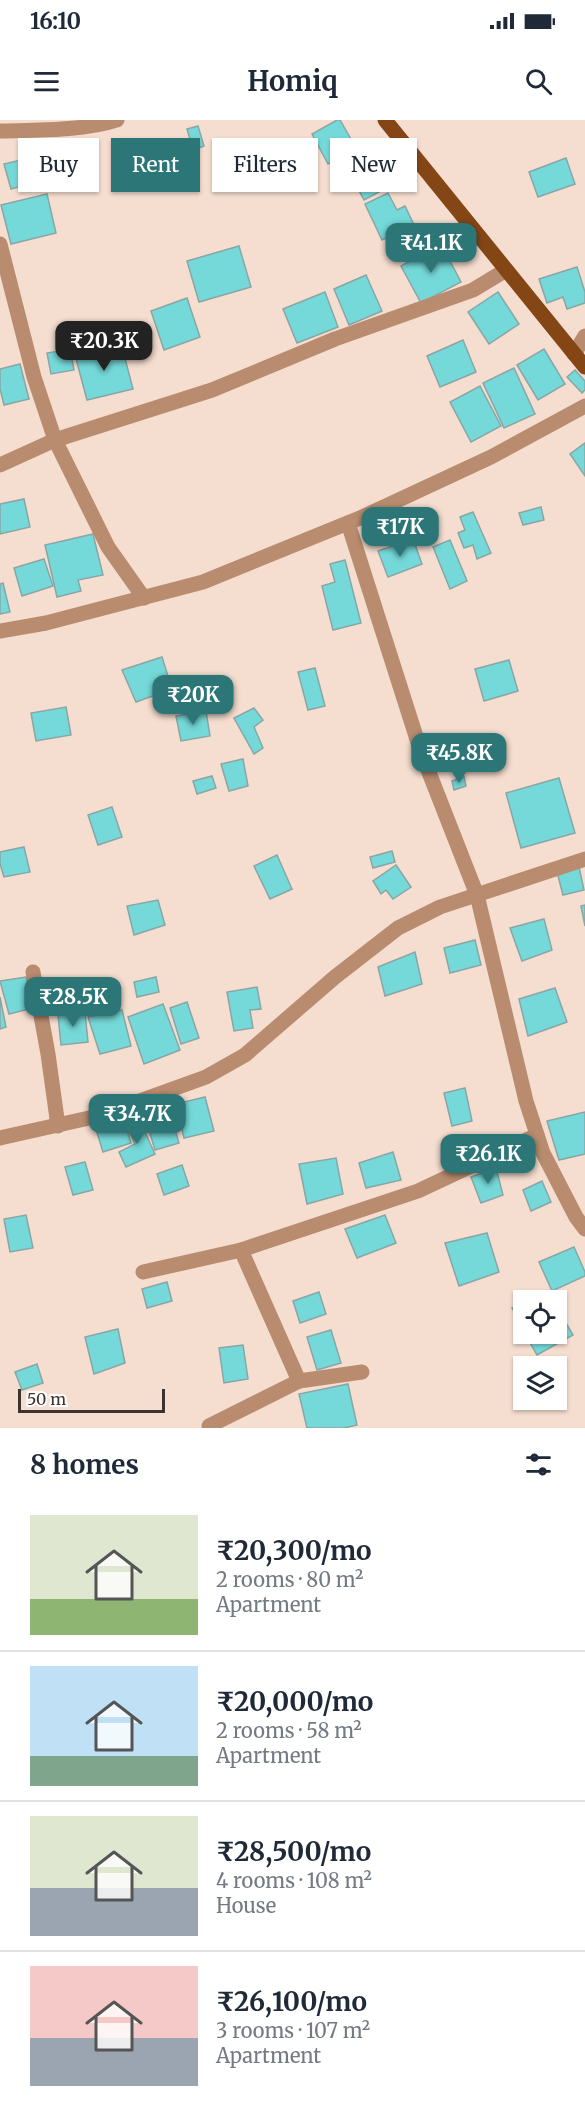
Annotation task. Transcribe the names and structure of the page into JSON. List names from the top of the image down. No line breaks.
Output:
{"scale_bar":"50 m","page":{"status":"16:10","header":"Homiq","chip":["Buy","Rent","Filters","New"],"price":["₹41.1K","₹20.3K","₹17K","₹20K","₹45.8K","₹28.5K","₹34.7K","₹26.1K"],"scale":"50 m","heading":"8 homes","list":[{"name":"₹20,300/mo","note":"2 rooms · 80 m² · Apartment"},{"name":"₹20,000/mo","note":"2 rooms · 58 m² · Apartment"},{"name":"₹28,500/mo","note":"4 rooms · 108 m² · House"},{"name":"₹26,100/mo","note":"3 rooms · 107 m² · Apartment"}]}}
